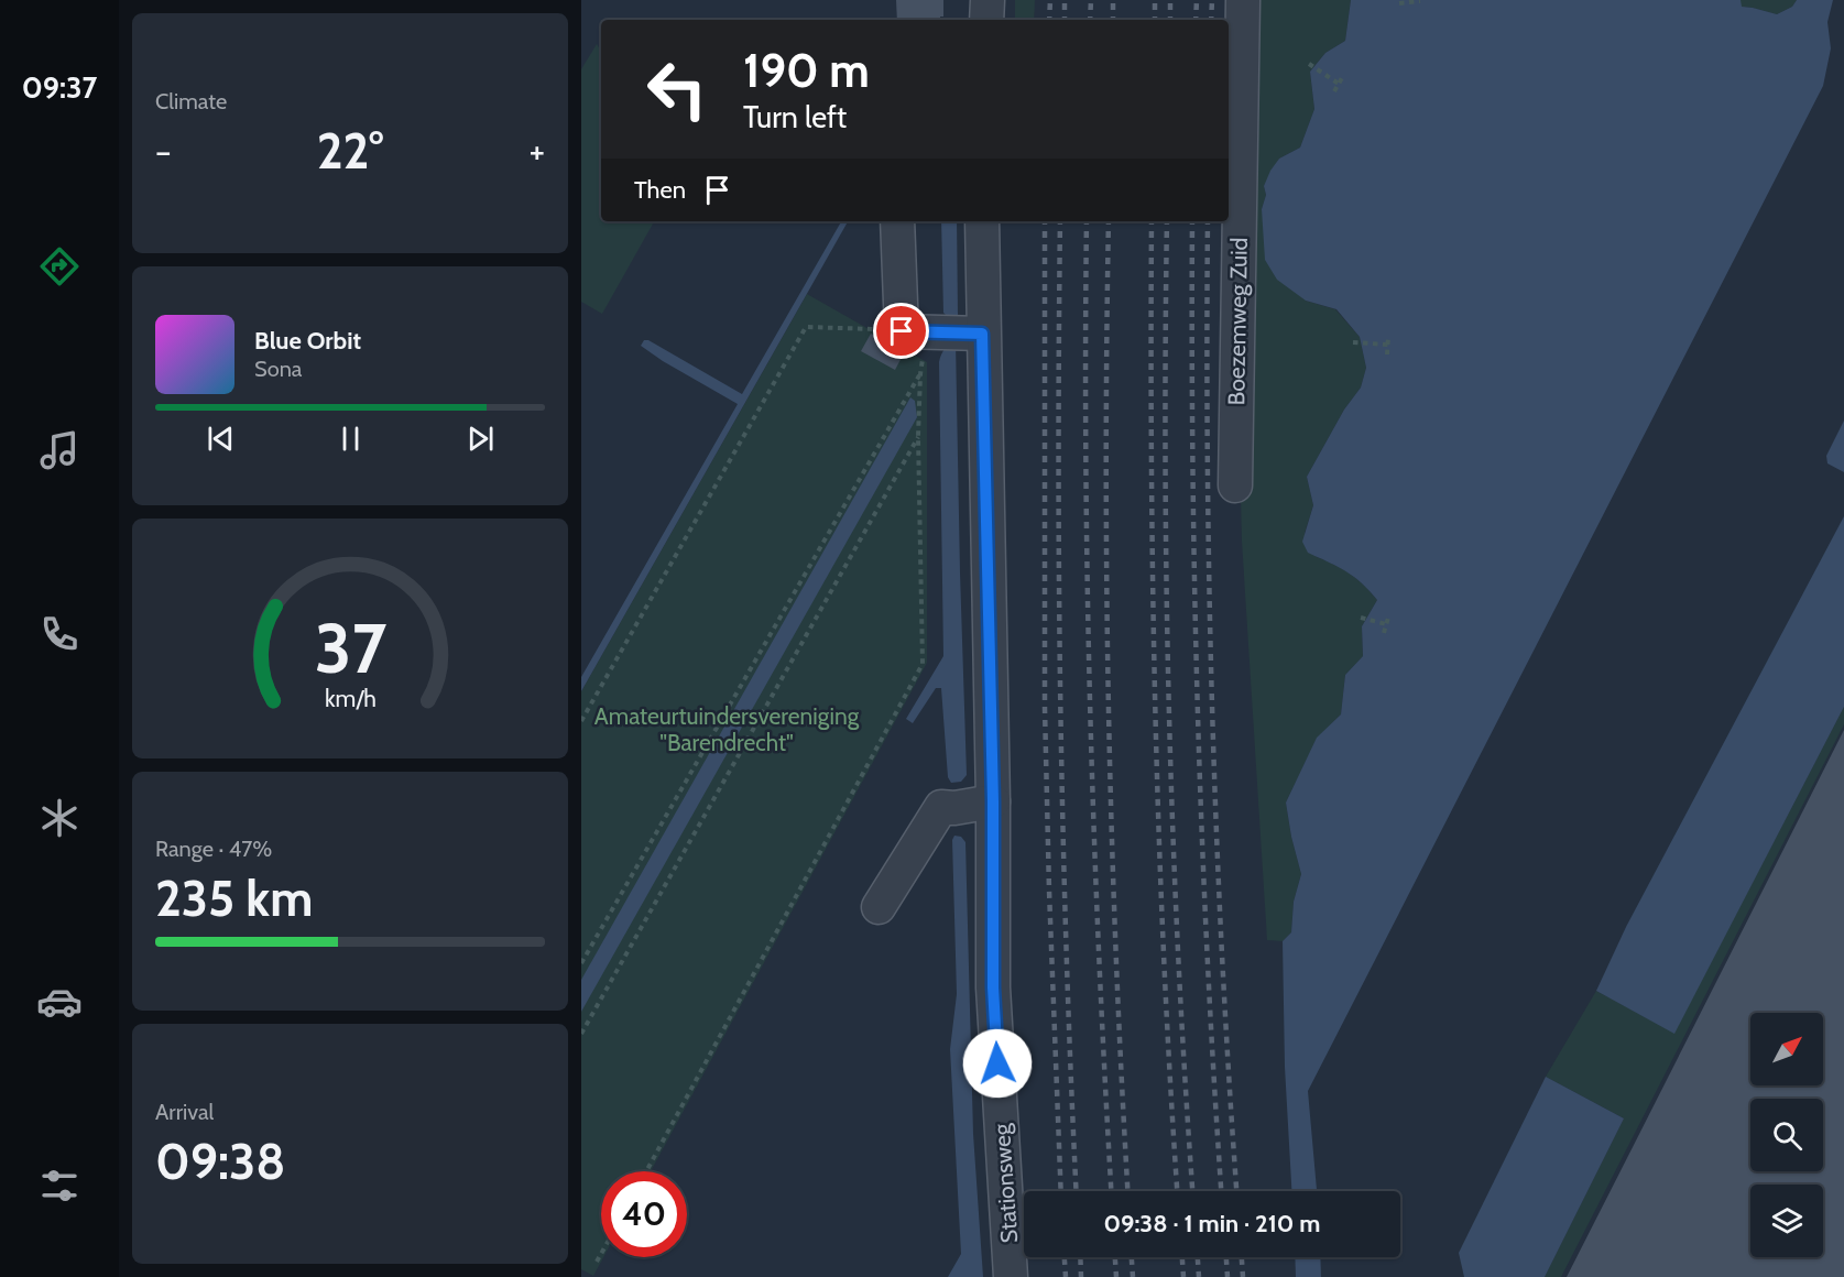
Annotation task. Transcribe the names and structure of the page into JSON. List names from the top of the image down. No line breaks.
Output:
{"streets":{"street":["Boezemweg Zuid","Stationsweg"]},"parks":["Amateurtuindersvereniging \"Barendrecht\""],"north":"top right","page":{"tabs":"09:37","tile":["Climate",["Range · 47%","235 km"],["Arrival","09:38"]],"turn":["190 m","Turn left"],"heat":["−","22°","+"],"then":"Then","song":["Blue Orbit","Sona"],"limit":"40","trip":"09:38 · 1 min · 210 m","gauge":["37","km/h"]}}
